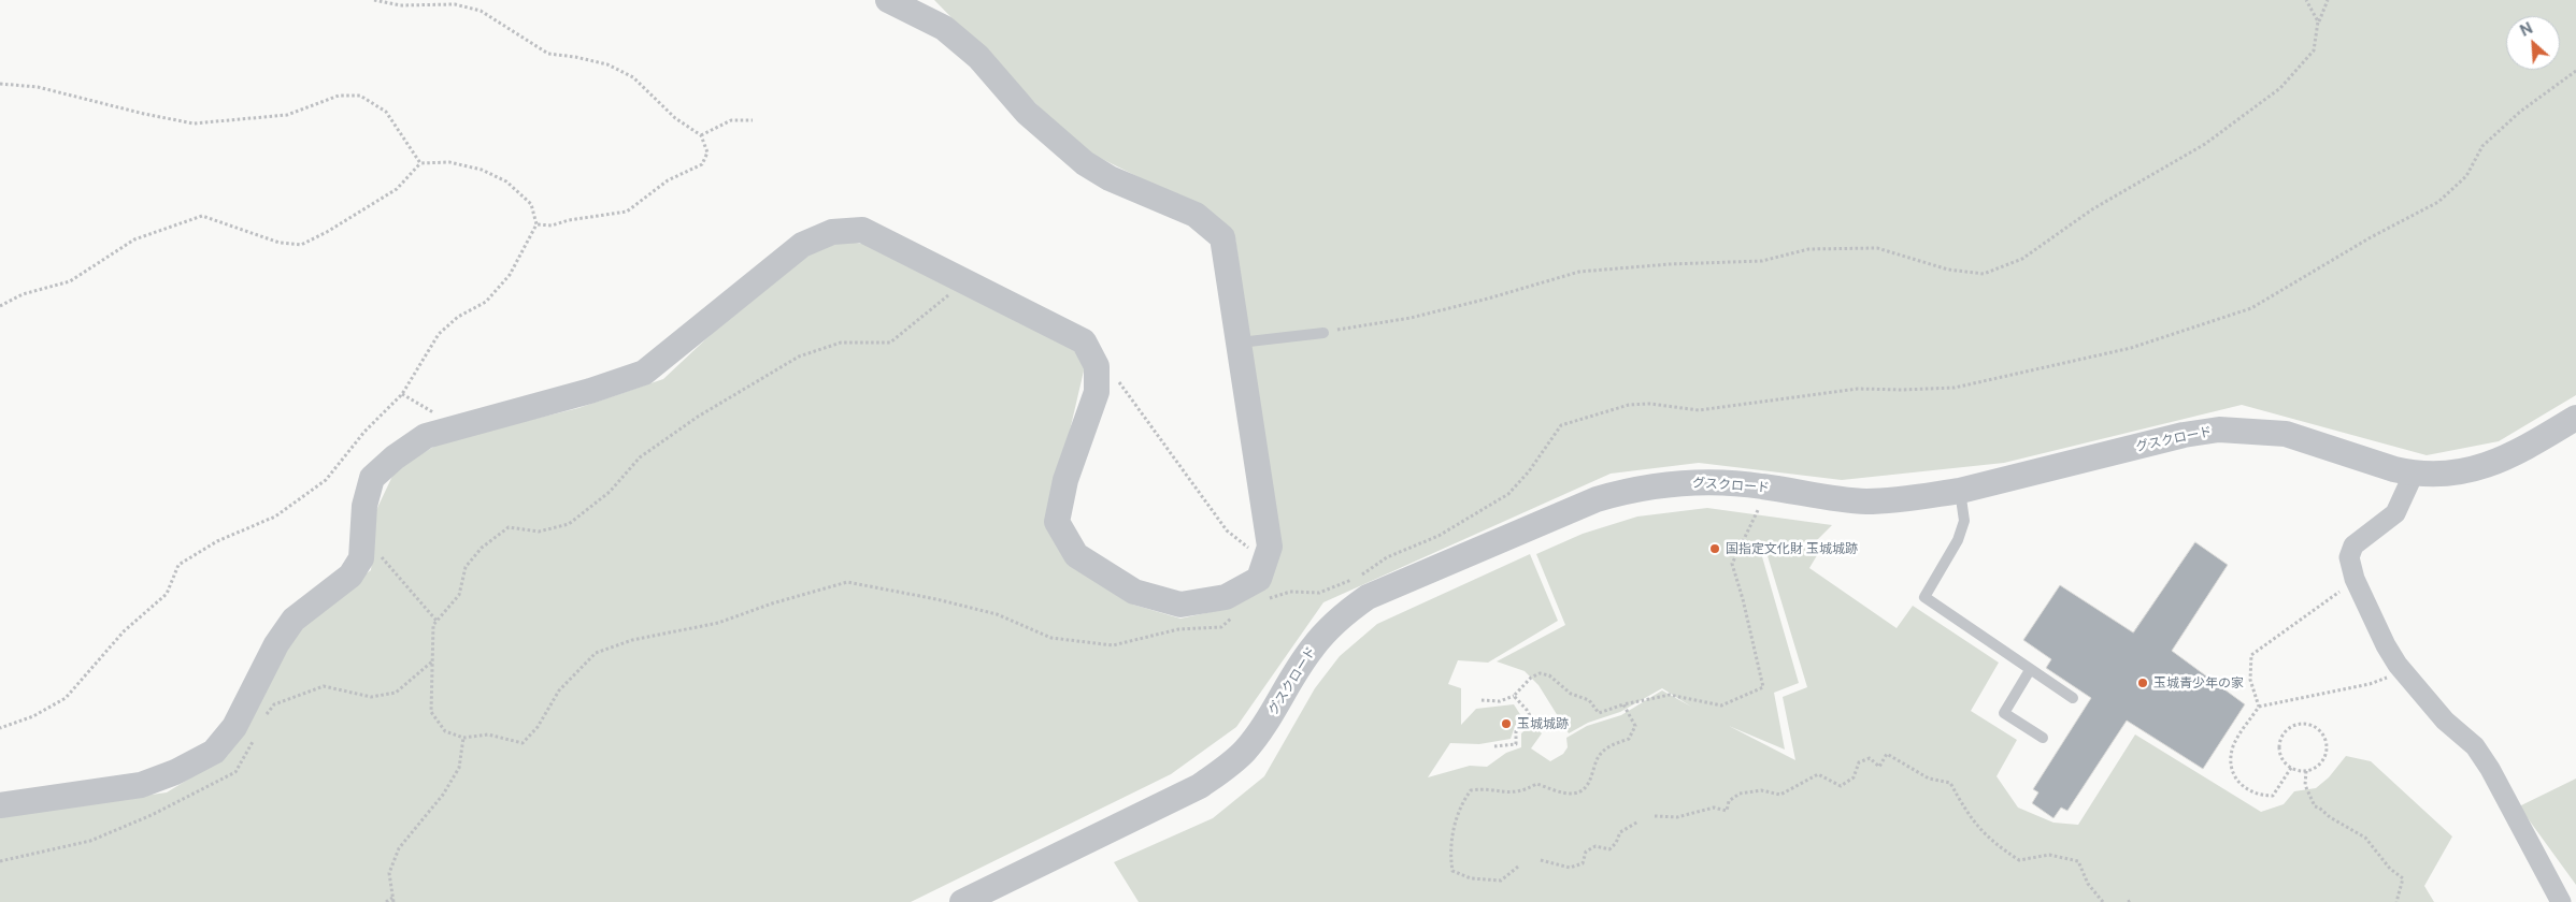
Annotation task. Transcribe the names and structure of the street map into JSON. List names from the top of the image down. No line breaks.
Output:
{"streets":{"street":["グスクロード"]},"places":["国指定文化財 玉城城跡","玉城青少年の家","玉城城跡"],"north":"top left"}
